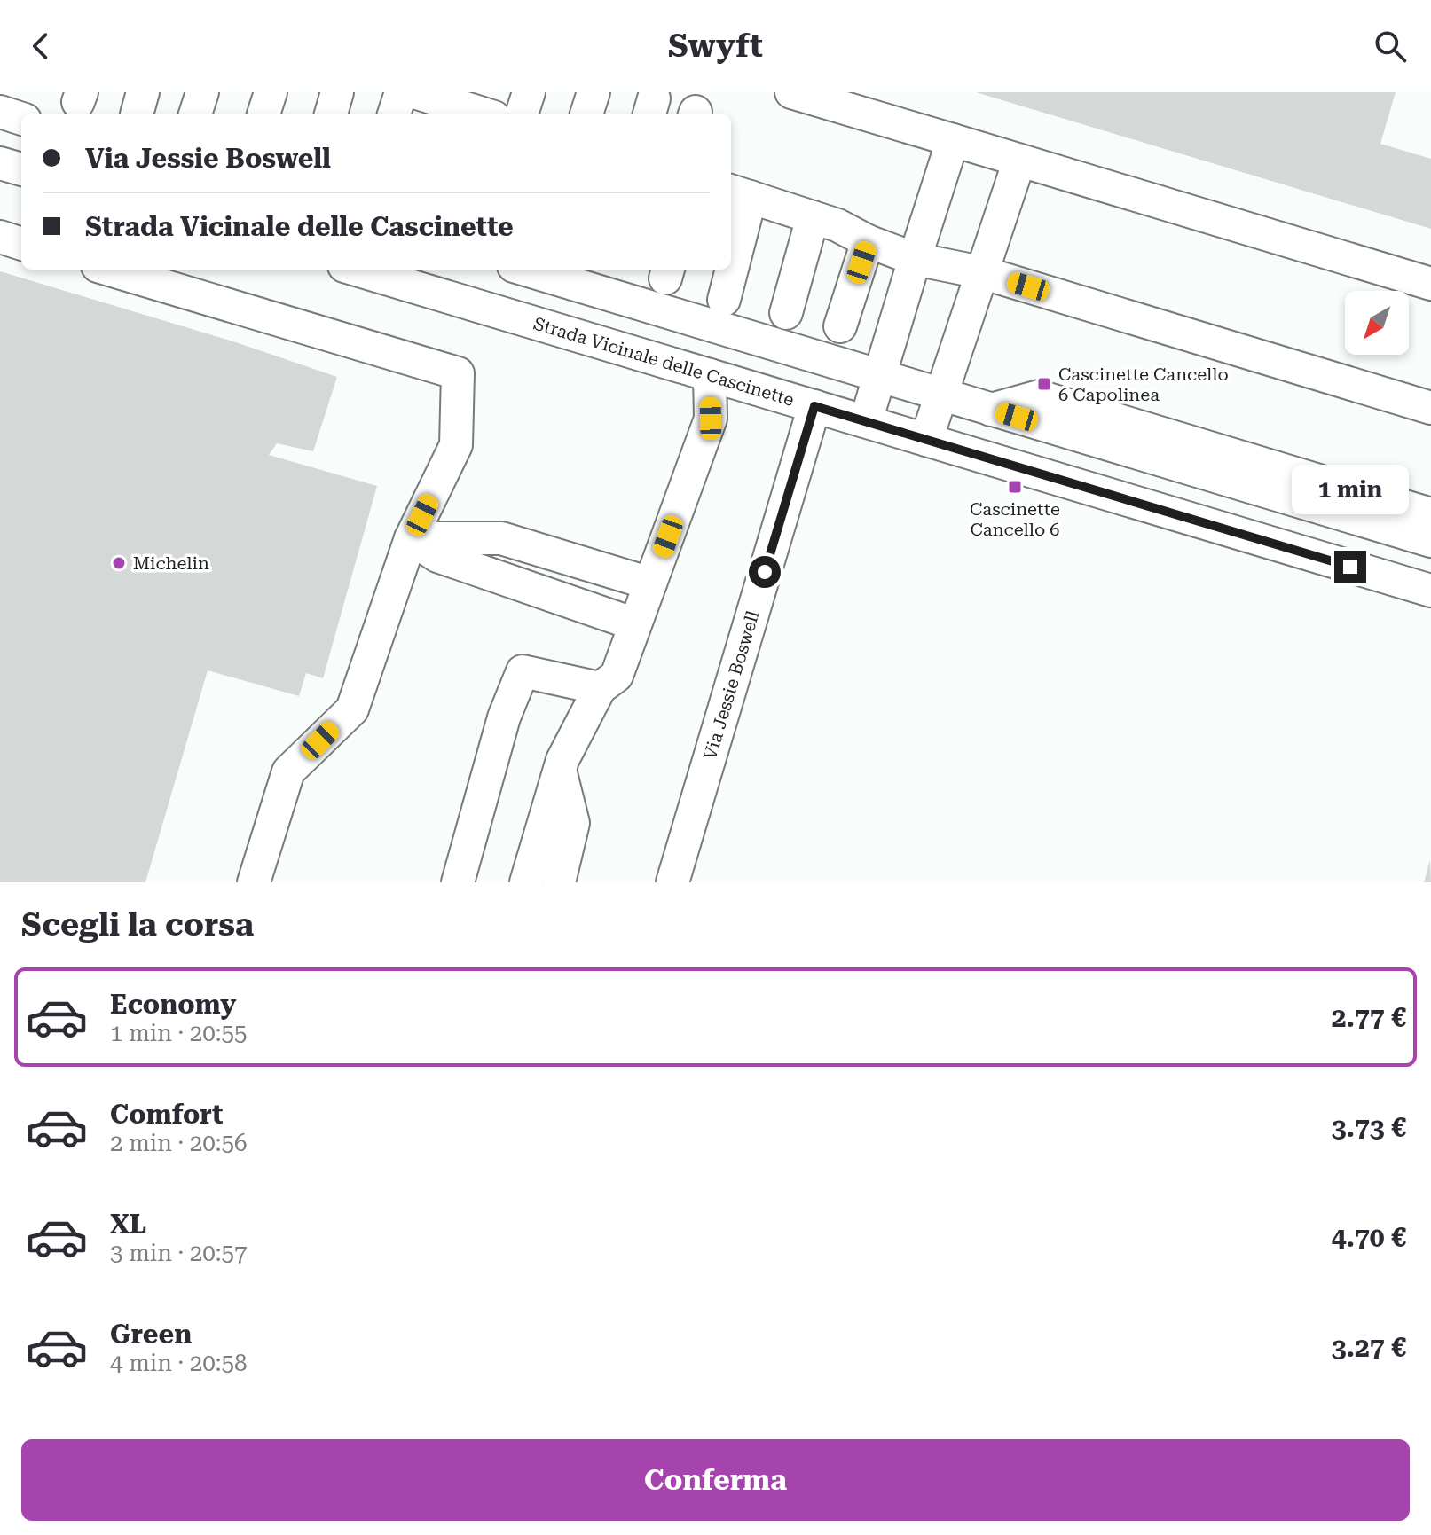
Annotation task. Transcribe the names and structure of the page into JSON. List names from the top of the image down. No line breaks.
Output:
{"streets":{"street":["Strada Vicinale delle Cascinette","Via Jessie Boswell"]},"crossings":[["Strada Vicinale delle Cascinette","Via Jessie Boswell"]],"places":{"transit":["Cascinette Cancello 6 Capolinea","Cascinette Cancello 6"],"other":["Michelin"]},"north":"bottom left","page":{"header":"Swyft","banner":["Via Jessie Boswell","Strada Vicinale delle Cascinette"],"bubble":"1 min","heading":"Scegli la corsa","list":[{"name":"Economy","note":"1 min · 20:55","value":"2.77 €"},{"name":"Comfort","note":"2 min · 20:56","value":"3.73 €"},{"name":"XL","note":"3 min · 20:57","value":"4.70 €"},{"name":"Green","note":"4 min · 20:58","value":"3.27 €"}],"buttons":"Conferma"}}
